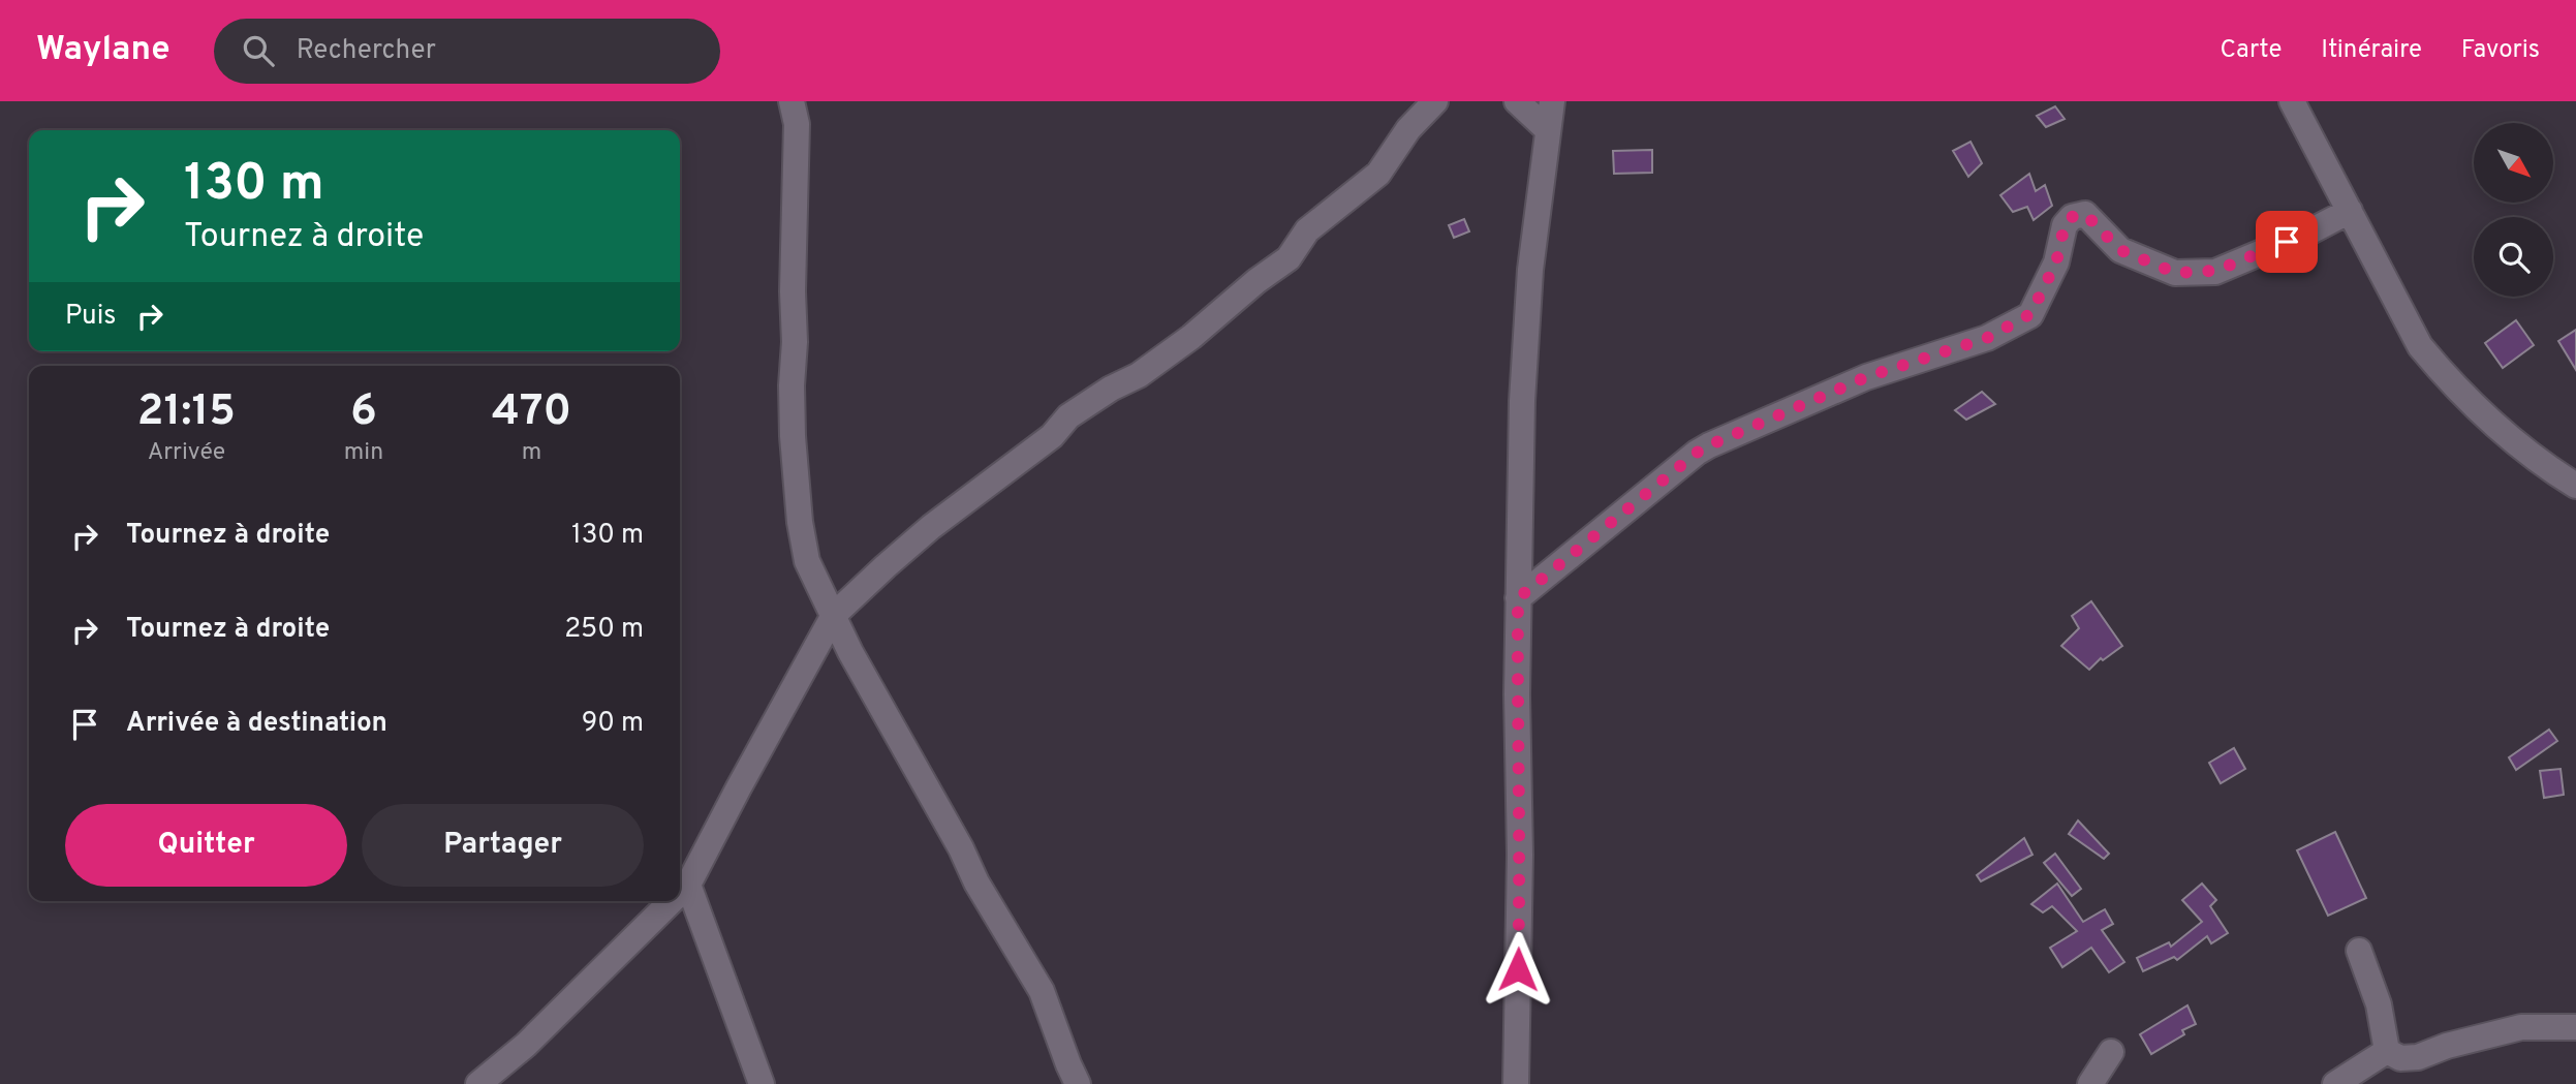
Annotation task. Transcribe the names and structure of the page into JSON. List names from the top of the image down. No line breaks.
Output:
{"north":"bottom right","page":{"header":"Waylane","search":"Rechercher","nav":["Carte","Itinéraire","Favoris"],"turn":["130 m","Tournez à droite"],"then":"Puis","eta":["21:15","Arrivée","6","min","470","m"],"list":[{"name":"Tournez à droite","value":"130 m"},{"name":"Tournez à droite","value":"250 m"},{"name":"Arrivée à destination","value":"90 m"}],"buttons":["Quitter","Partager"]}}
